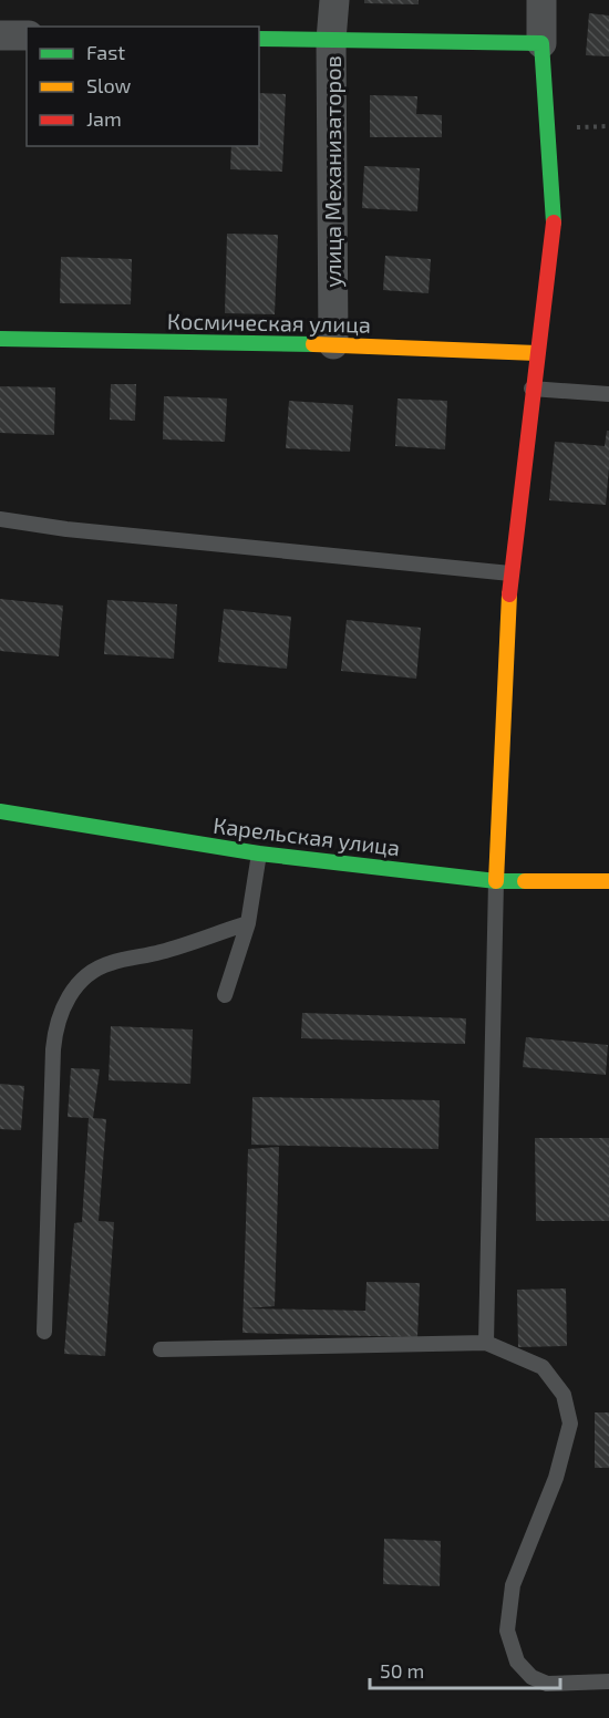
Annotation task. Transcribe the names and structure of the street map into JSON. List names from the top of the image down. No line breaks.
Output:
{"streets":{"street":["улица Механизаторов","Космическая улица","Карельская улица"]},"crossings":[["улица Механизаторов","Космическая улица"]],"legend":["Fast","Slow","Jam"],"scale_bar":"50 m"}
